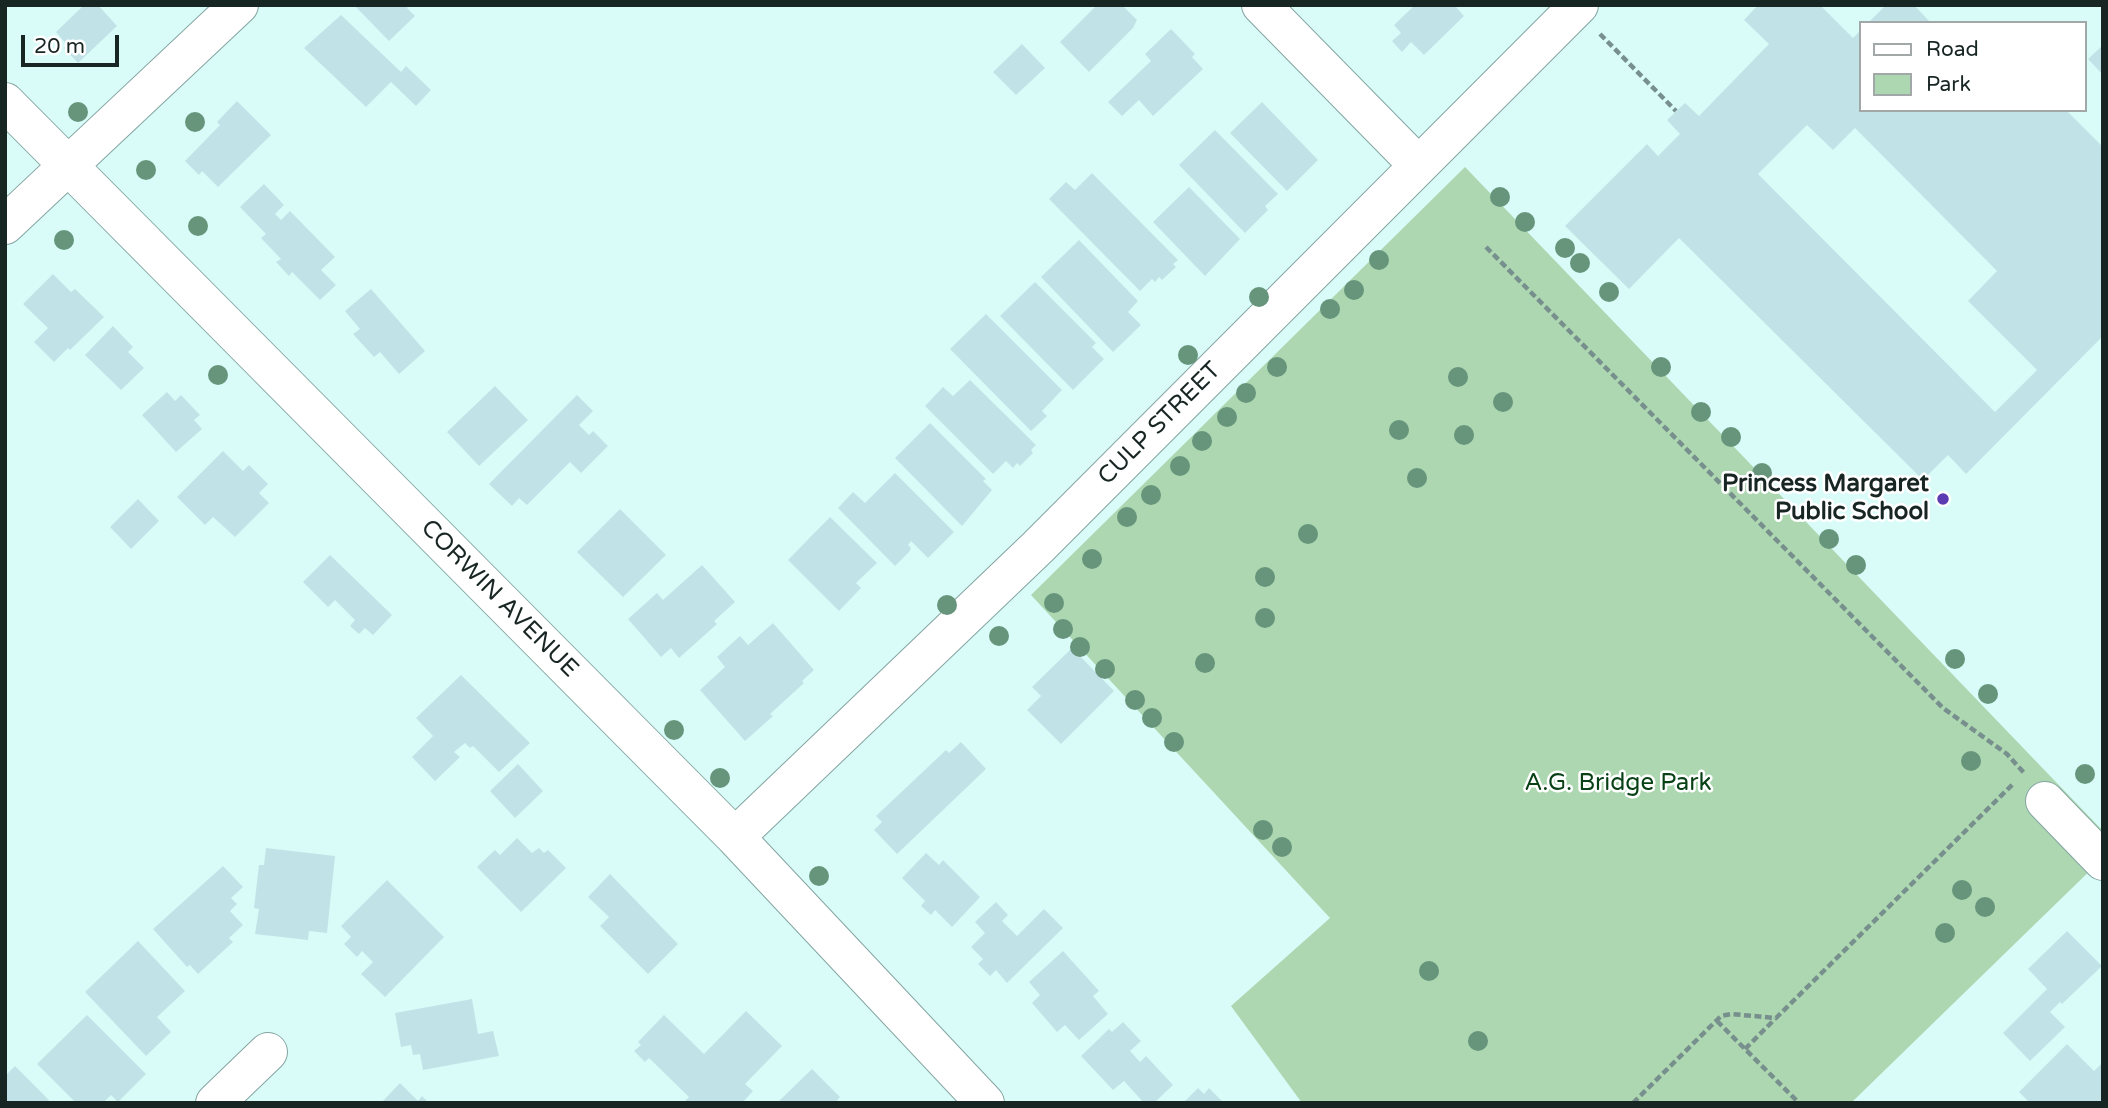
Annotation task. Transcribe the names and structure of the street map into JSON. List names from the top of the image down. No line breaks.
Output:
{"streets":{"street":["CULP STREET","CORWIN AVENUE"]},"crossings":[["CULP STREET","CORWIN AVENUE"]],"parks":["A.G. Bridge Park"],"places":["Princess Margaret Public School"],"legend":["Road","Park"],"scale_bar":"20 m"}
